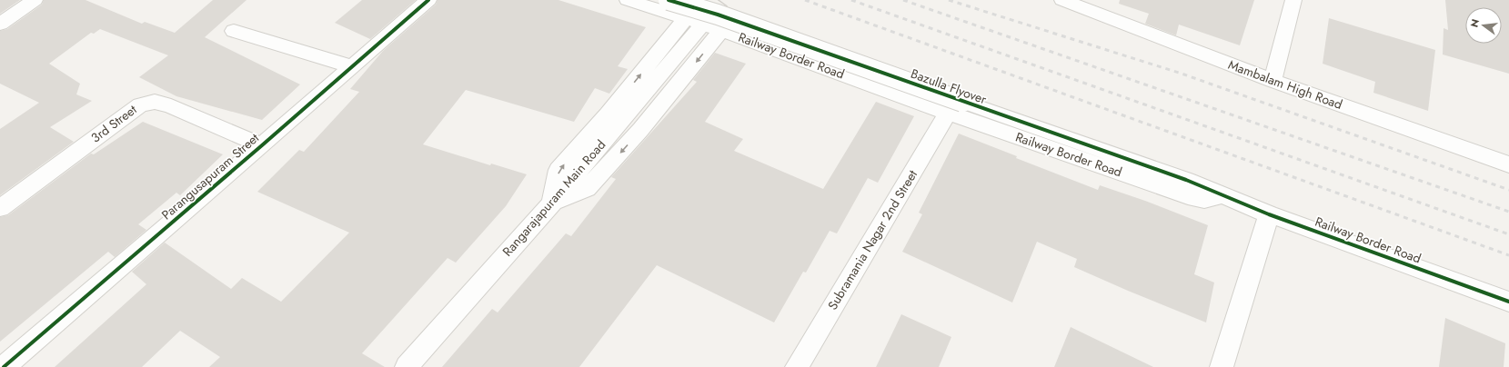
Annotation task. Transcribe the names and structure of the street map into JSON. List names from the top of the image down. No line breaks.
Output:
{"streets":{"street":["Railway Border Road","Mambalam High Road","Bazulla Flyover","3rd Street","Parangusapuram Street","Rangarajapuram Main Road","Subramania Nagar 2nd Street"]},"crossings":[["Railway Border Road","Bazulla Flyover"],["Railway Border Road","Rangarajapuram Main Road"],["Railway Border Road","Subramania Nagar 2nd Street"],["3rd Street","Parangusapuram Street"]],"north":"left"}
